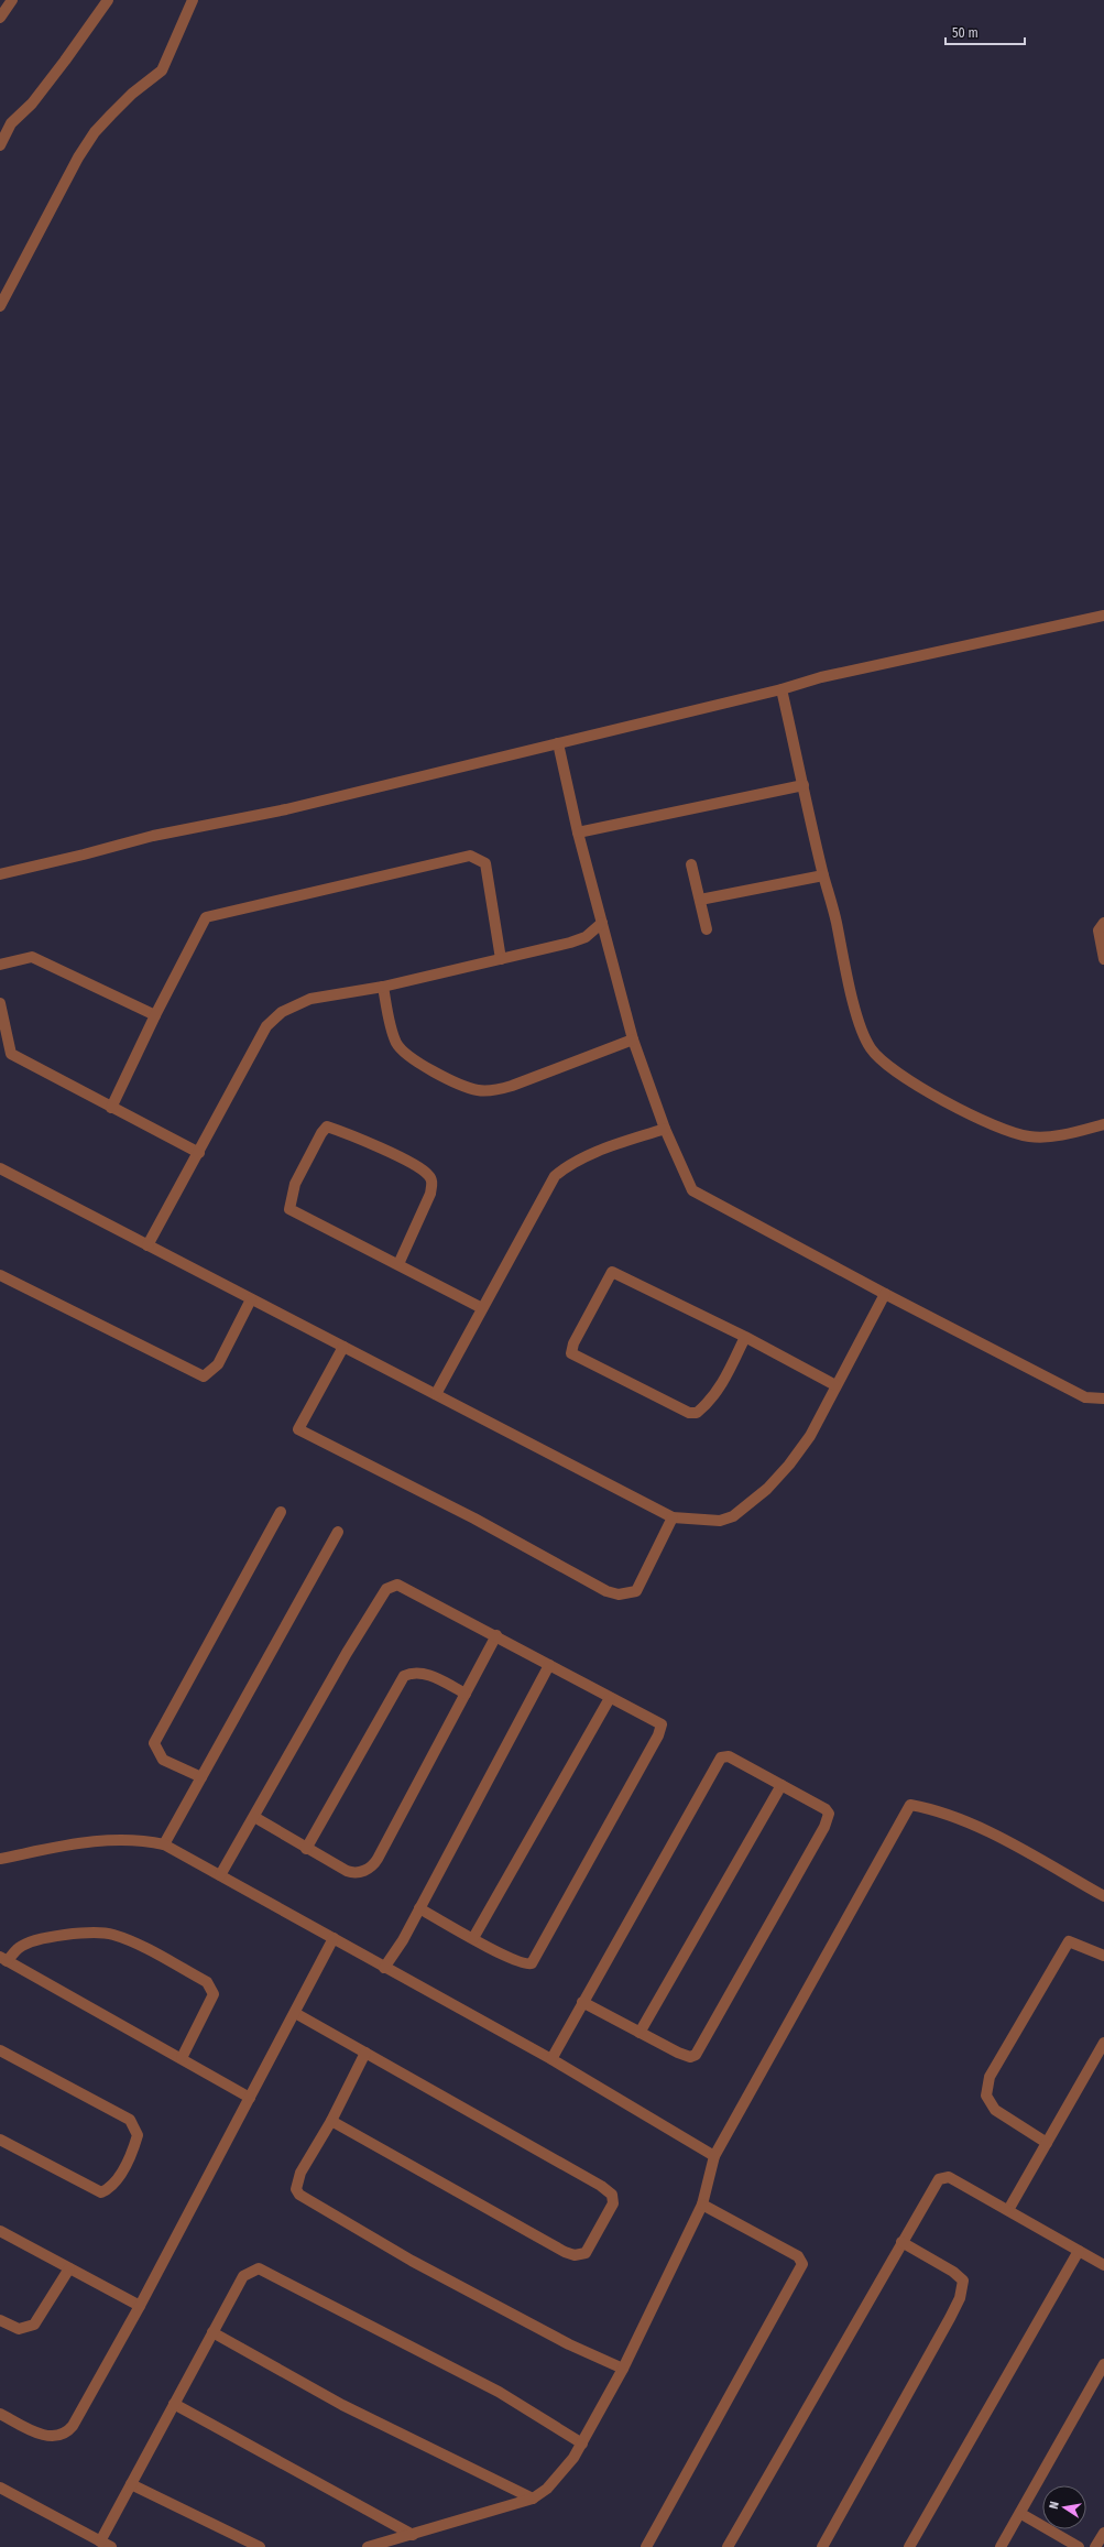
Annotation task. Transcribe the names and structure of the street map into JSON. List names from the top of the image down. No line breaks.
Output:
{"scale_bar":"50 m","north":"left"}
